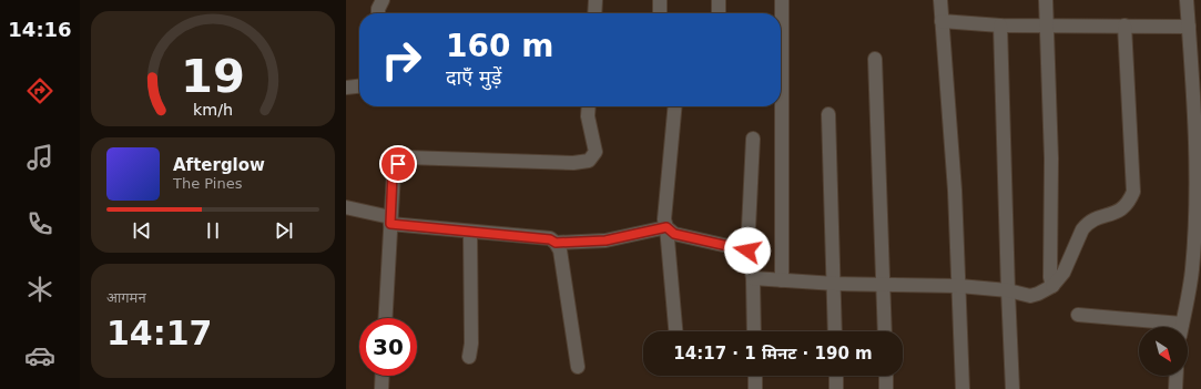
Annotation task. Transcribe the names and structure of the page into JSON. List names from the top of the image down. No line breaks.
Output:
{"north":"bottom right","page":{"tabs":"14:16","turn":["160 m","दाएँ मुड़ें"],"song":["Afterglow","The Pines"],"tile":["आगमन","14:17"],"limit":"30","trip":"14:17 · 1 मिनट · 190 m","gauge":["19","km/h"]}}
